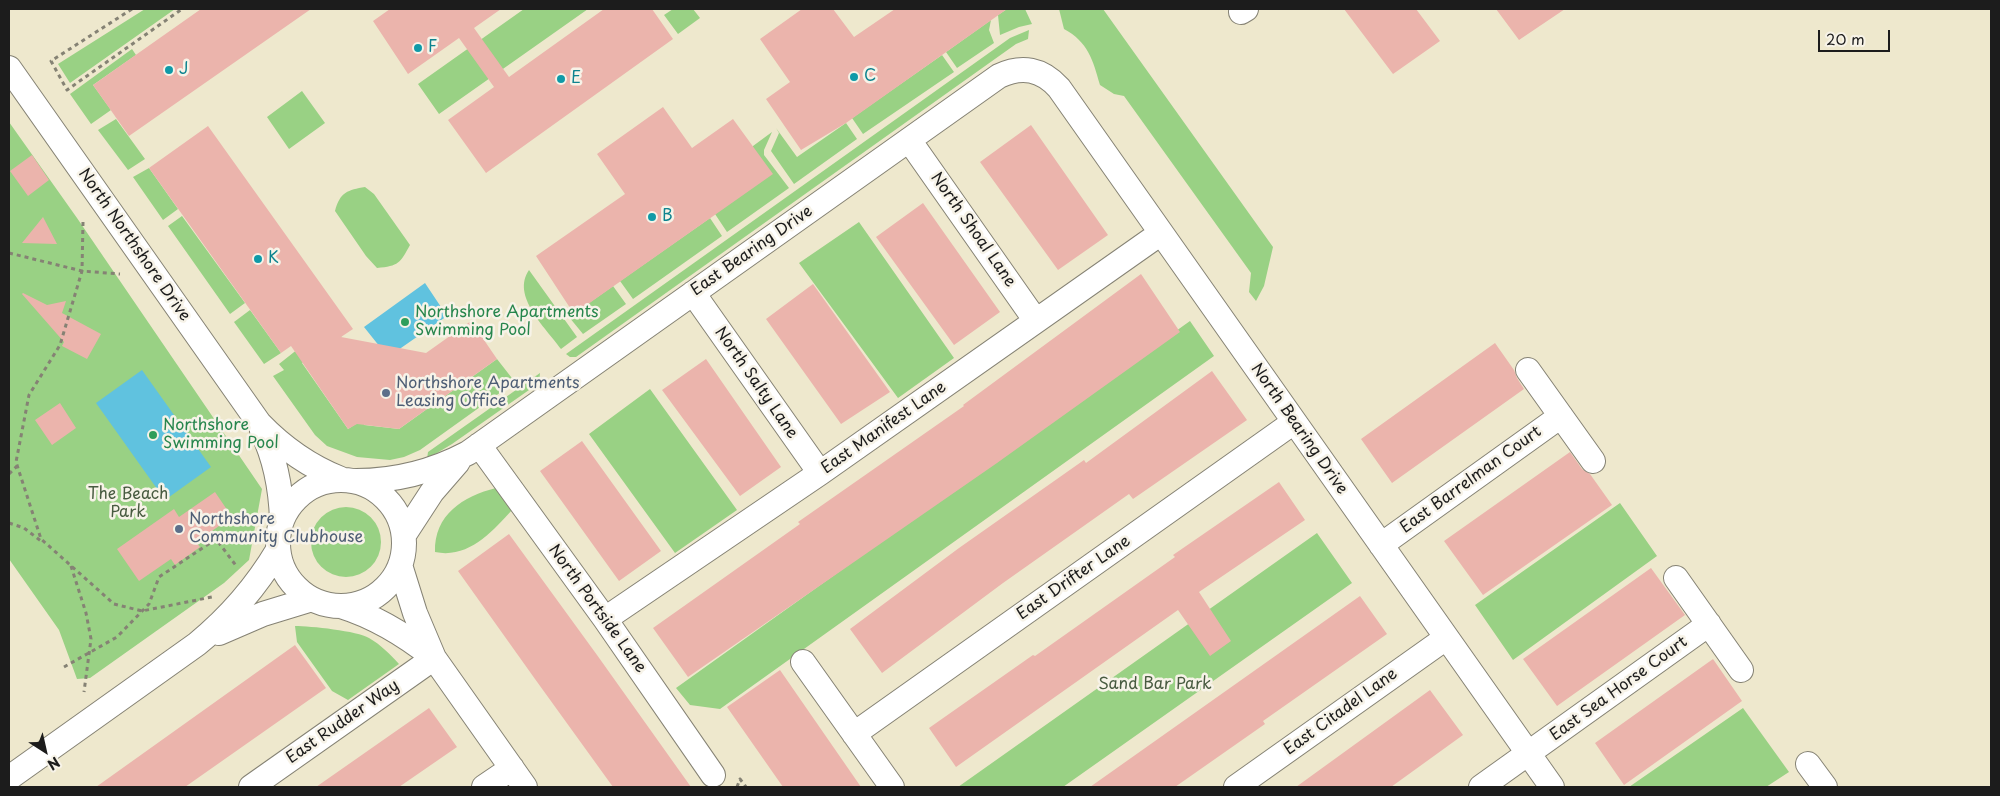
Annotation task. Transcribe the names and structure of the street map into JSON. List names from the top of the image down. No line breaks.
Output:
{"streets":{"street":["North Shoal Lane","North Northshore Drive","East Bearing Drive","North Salty Lane","East Manifest Lane","North Bearing Drive","East Barrelman Court","East Drifter Lane","North Portside Lane","East Sea Horse Court","East Citadel Lane","East Rudder Way"]},"crossings":[["North Shoal Lane","East Bearing Drive"],["North Shoal Lane","East Manifest Lane"],["East Bearing Drive","North Salty Lane"],["East Bearing Drive","North Bearing Drive"],["East Bearing Drive","North Portside Lane"],["North Salty Lane","East Manifest Lane"],["East Manifest Lane","North Bearing Drive"],["East Manifest Lane","North Portside Lane"],["North Bearing Drive","East Barrelman Court"],["North Bearing Drive","East Drifter Lane"],["North Bearing Drive","East Sea Horse Court"],["North Bearing Drive","East Citadel Lane"]],"parks":["The Beach Park","Sand Bar Park"],"places":["F","J","C","E","B","K","Northshore Apartments Swimming Pool","Northshore Apartments Leasing Office","Northshore Swimming Pool","Northshore Community Clubhouse"],"scale_bar":"20 m","north":"bottom right"}
